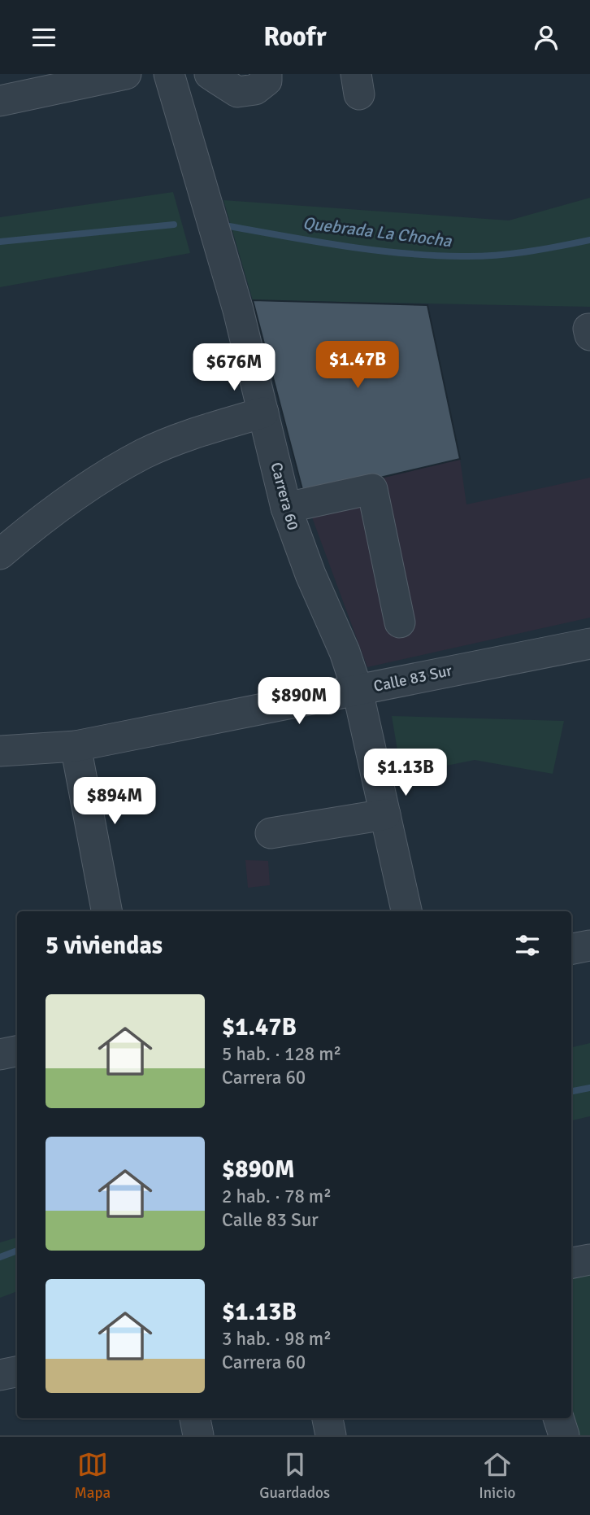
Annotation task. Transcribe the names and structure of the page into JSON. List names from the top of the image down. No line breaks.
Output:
{"streets":{"street":["Carrera 60","Calle 83 Sur"]},"crossings":[["Carrera 60","Calle 83 Sur"]],"water":["Quebrada La Chocha"],"page":{"header":"Roofr","price":["$1.47B","$676M","$890M","$1.13B","$894M"],"heading":"5 viviendas","list":[{"name":"$1.47B","note":"5 hab. · 128 m² · Carrera 60"},{"name":"$890M","note":"2 hab. · 78 m² · Calle 83 Sur"},{"name":"$1.13B","note":"3 hab. · 98 m² · Carrera 60"}],"tabs":["Mapa","Guardados","Inicio"]}}
